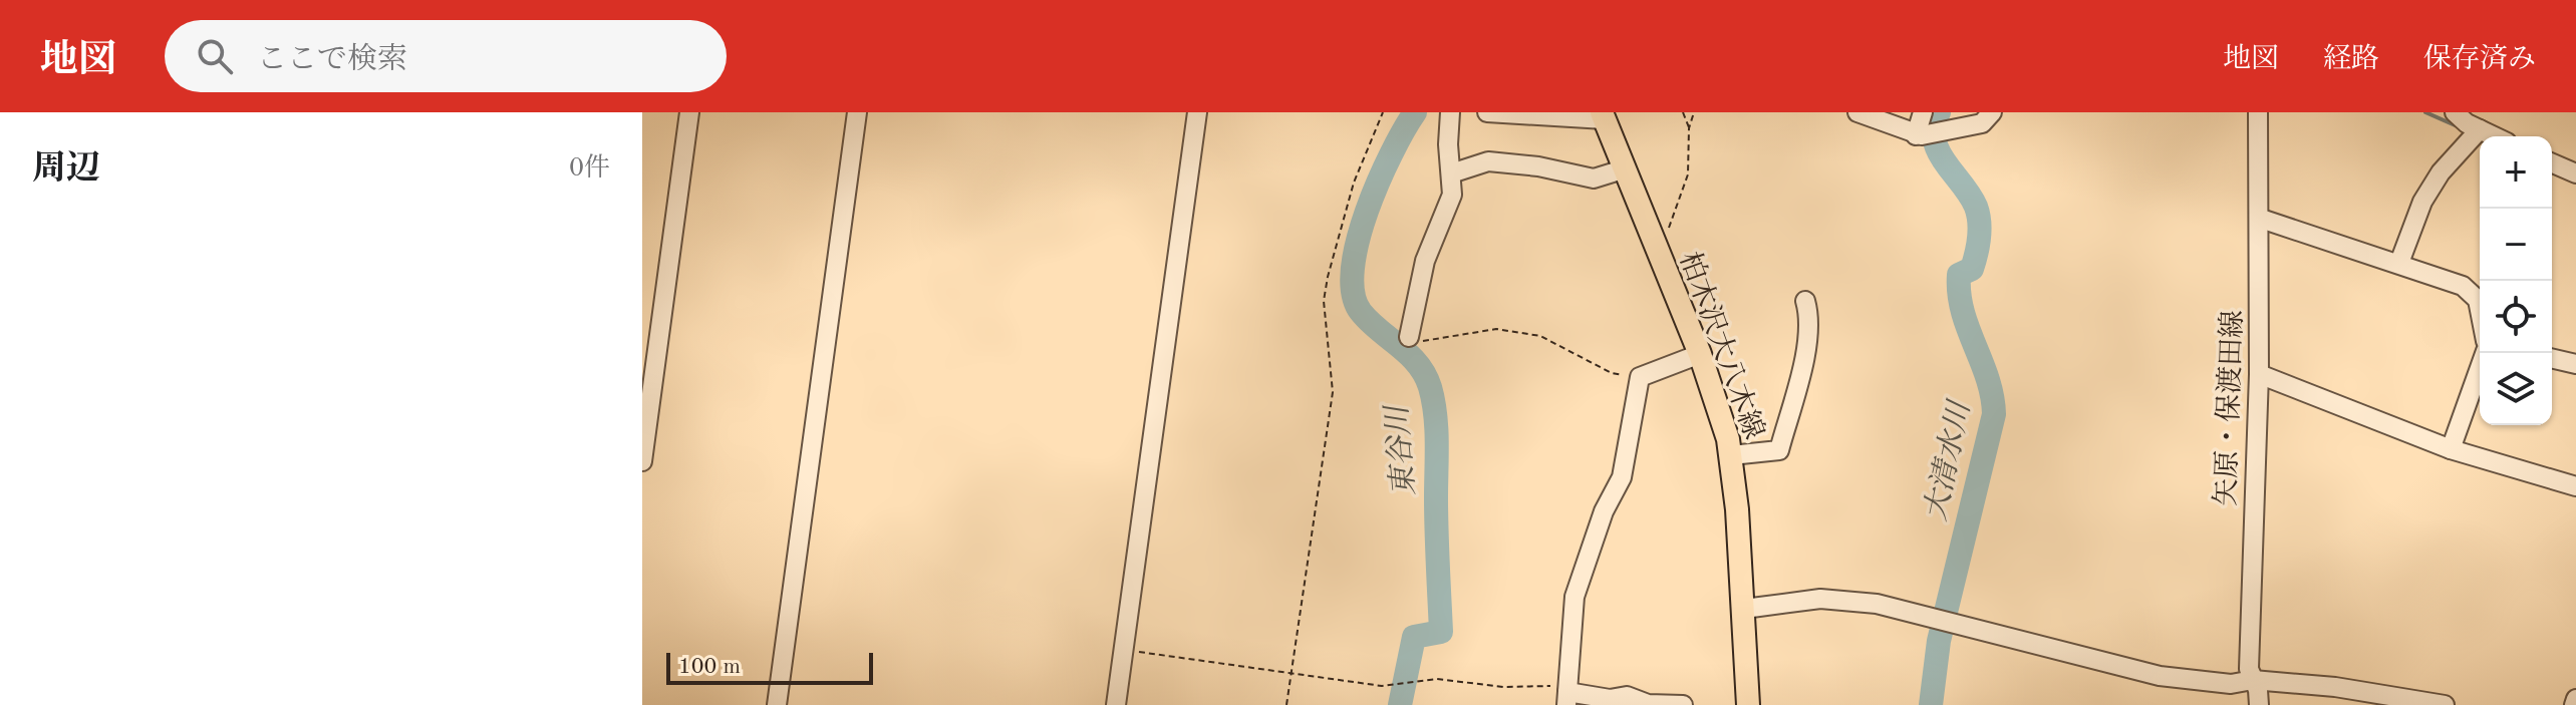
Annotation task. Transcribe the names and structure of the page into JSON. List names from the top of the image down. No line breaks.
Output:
{"streets":{"main road":["柏木沢大八木線"],"street":["矢原・保渡田線"]},"water":["東谷川","大清水川"],"scale_bar":"100 m","page":{"header":"地図","search":"ここで検索","nav":["地図","経路","保存済み"],"heading":["周辺","0件"],"map_buttons":["+","−"],"scale":"100 m"}}
